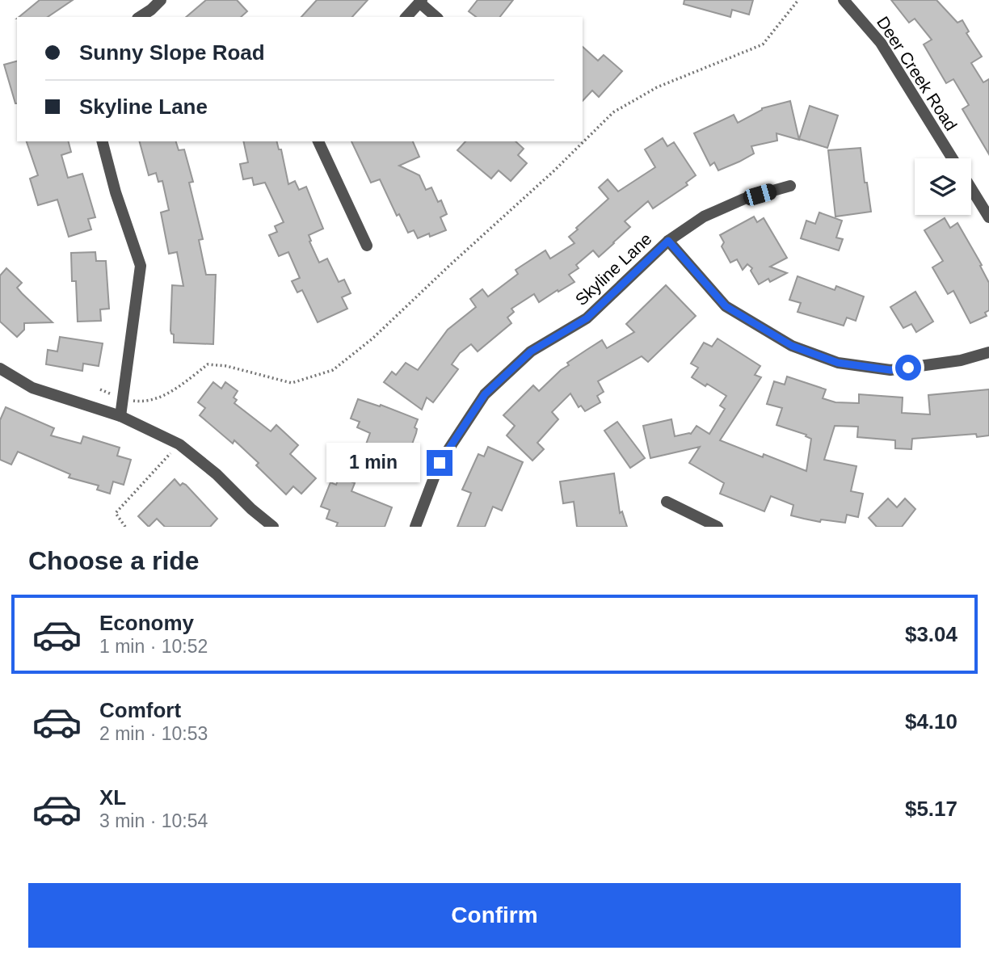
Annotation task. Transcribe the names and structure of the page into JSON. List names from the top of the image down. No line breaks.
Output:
{"streets":{"street":["Deer Creek Road","Skyline Lane"]},"page":{"banner":["Sunny Slope Road","Skyline Lane"],"bubble":"1 min","heading":"Choose a ride","list":[{"name":"Economy","note":"1 min · 10:52","value":"$3.04"},{"name":"Comfort","note":"2 min · 10:53","value":"$4.10"},{"name":"XL","note":"3 min · 10:54","value":"$5.17"}],"buttons":"Confirm"}}
